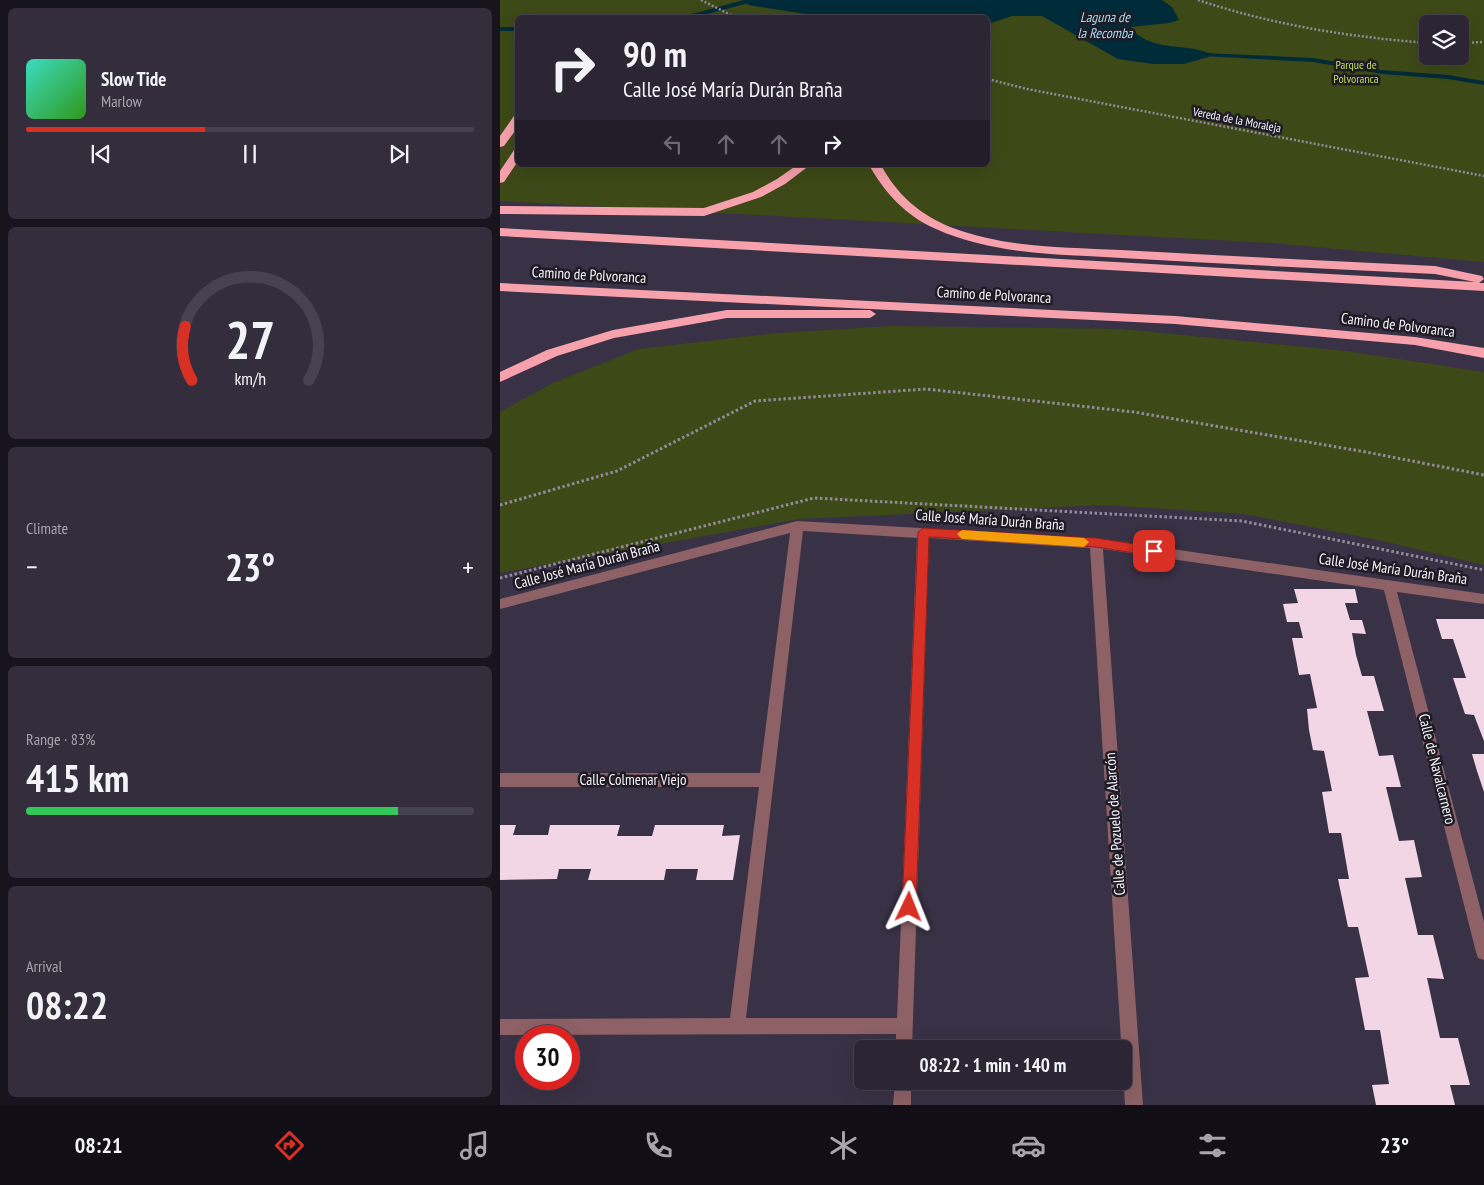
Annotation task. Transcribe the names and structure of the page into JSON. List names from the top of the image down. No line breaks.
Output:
{"streets":{"highway":["Camino de Polvoranca"],"street":["Calle José María Durán Braña","Calle de Navalcarnero","Calle Colmenar Viejo","Calle de Pozuelo de Alarcón"],"path":["Vereda de la Moraleja"]},"crossings":[["Calle José María Durán Braña","Calle de Navalcarnero"],["Calle José María Durán Braña","Calle de Pozuelo de Alarcón"]],"water":["Laguna de la Recomba"],"parks":["Parque de Polvoranca"],"page":{"turn":["90 m","Calle José María Durán Braña"],"song":["Slow Tide","Marlow"],"tile":["Climate",["Range · 83%","415 km"],["Arrival","08:22"]],"heat":["−","23°","+"],"limit":"30","trip":"08:22 · 1 min · 140 m","tabs":["08:21","23°"],"gauge":["27","km/h"]}}
